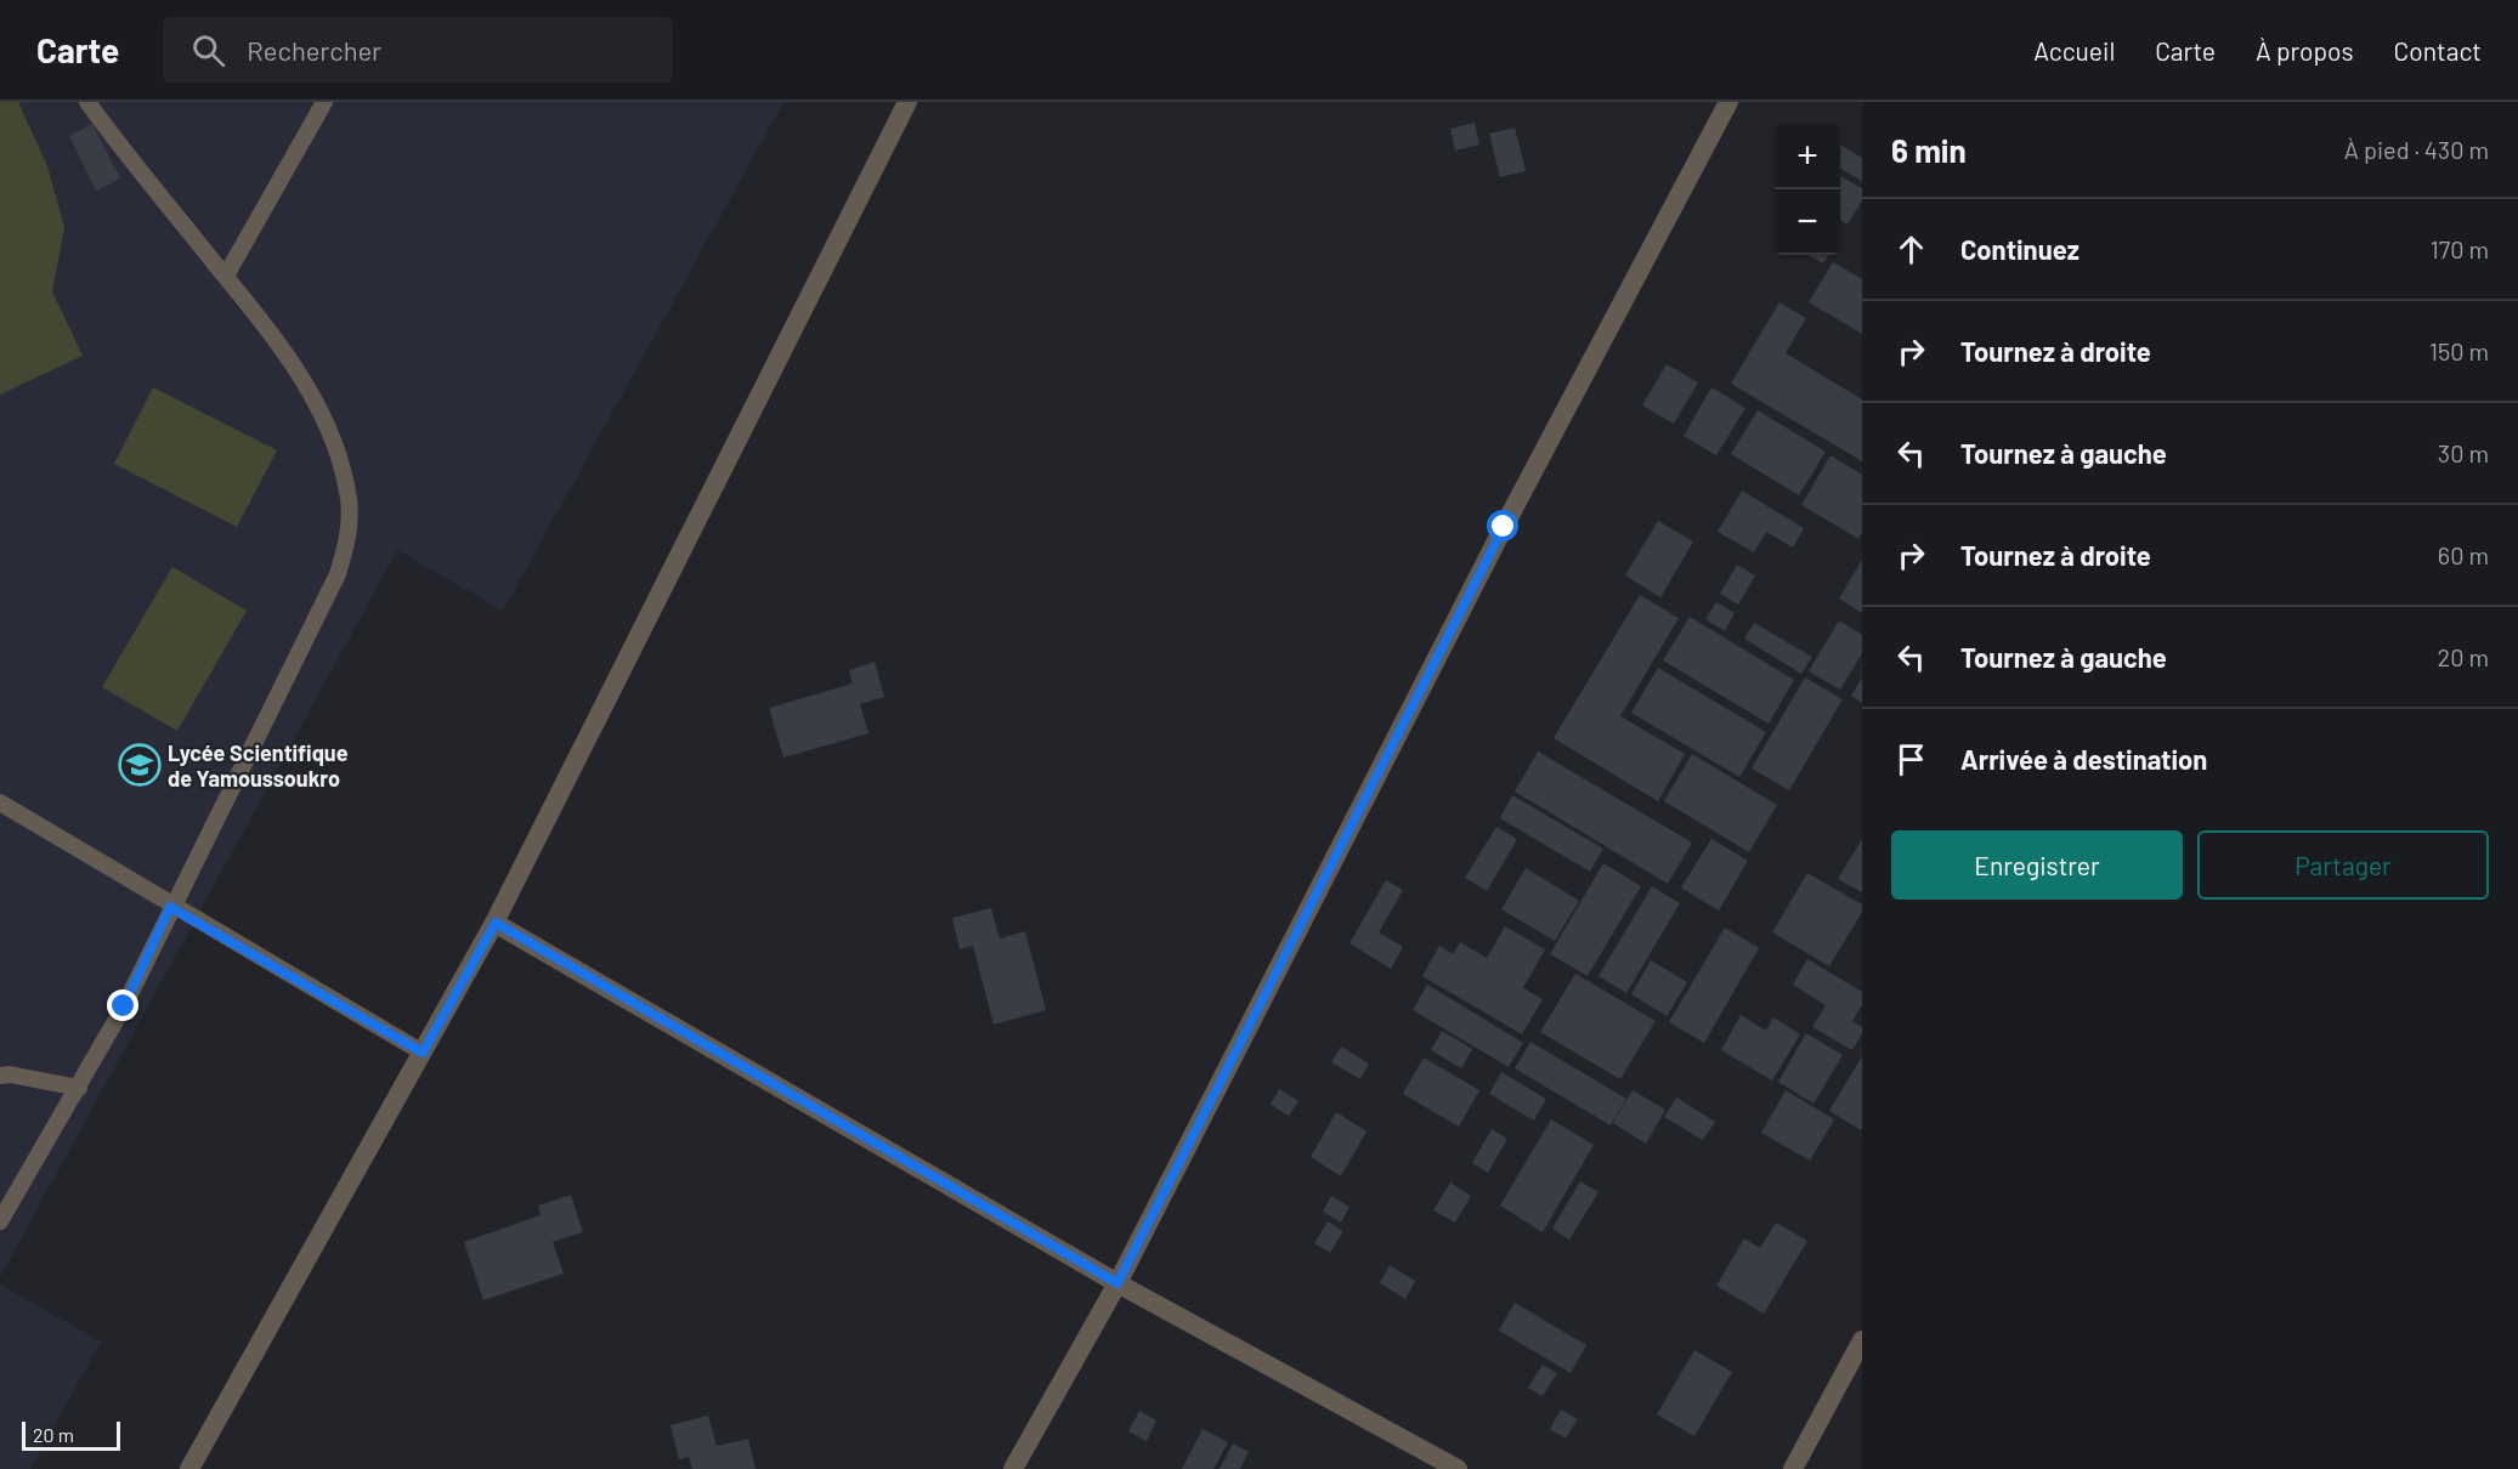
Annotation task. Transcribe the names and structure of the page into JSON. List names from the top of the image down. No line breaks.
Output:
{"places":{"school or university":["Lycée Scientifique de Yamoussoukro"]},"scale_bar":"20 m","page":{"header":"Carte","search":"Rechercher","nav":["Accueil","Carte","À propos","Contact"],"heading":["6 min","À pied · 430 m"],"map_buttons":["+","−"],"list":[["Continuez","170 m"],["Tournez à droite","150 m"],["Tournez à gauche","30 m"],["Tournez à droite","60 m"],["Tournez à gauche","20 m"],"Arrivée à destination"],"buttons":["Enregistrer","Partager"],"scale":"20 m"}}
